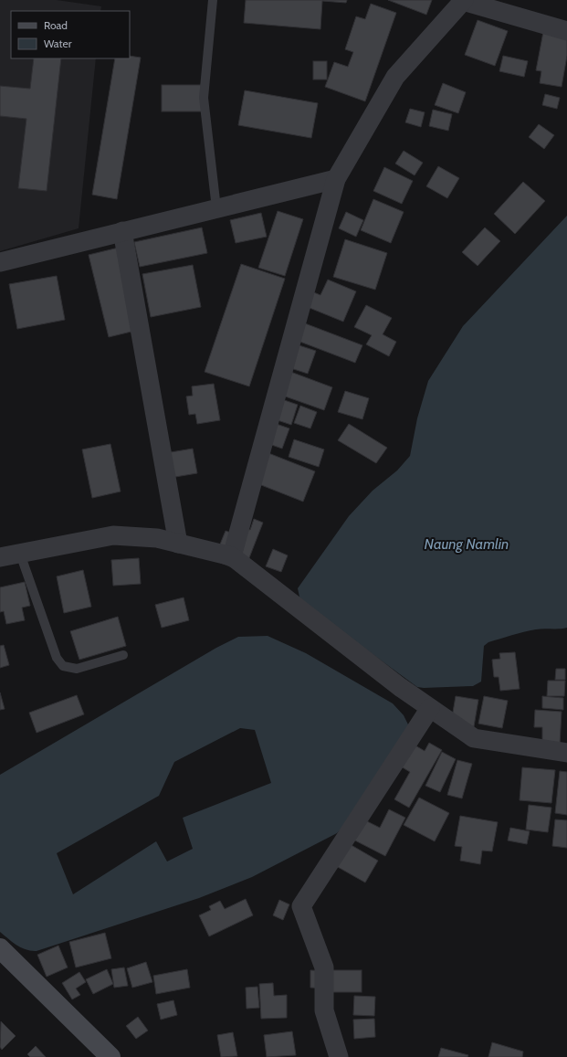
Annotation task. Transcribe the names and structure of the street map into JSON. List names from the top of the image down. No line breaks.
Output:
{"water":["Naung Namlin"],"legend":["Road","Water"]}
